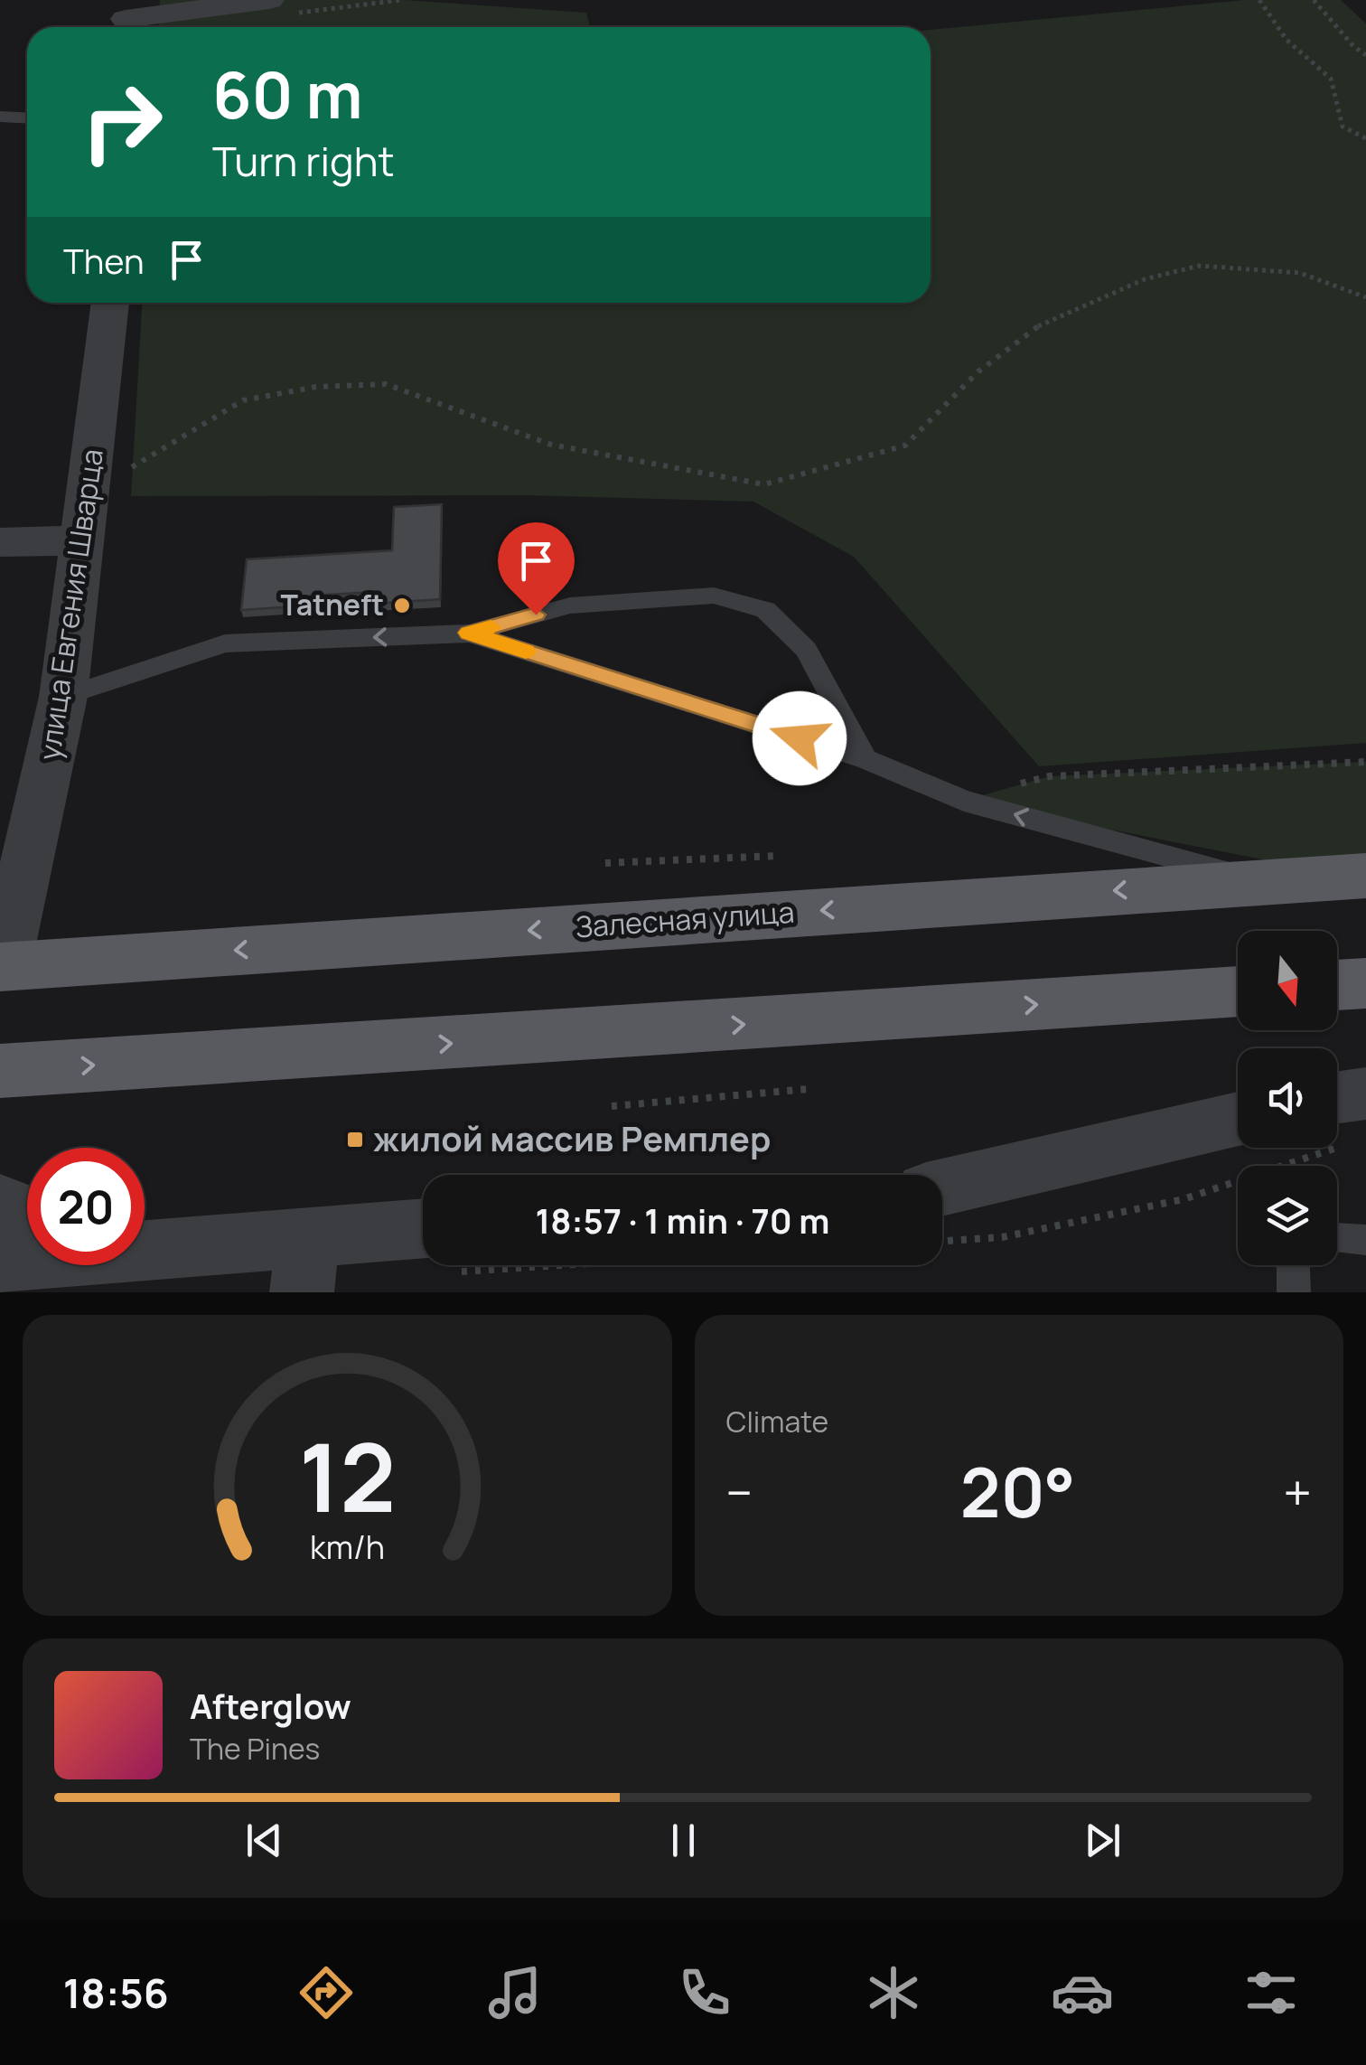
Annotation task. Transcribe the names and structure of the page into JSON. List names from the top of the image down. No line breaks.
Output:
{"streets":{"main road":["Залесная улица"],"street":["улица Евгения Шварца"]},"crossings":[["улица Евгения Шварца","Залесная улица"]],"places":{"other":["Tatneft"],"transit":["жилой массив Ремплер"]},"north":"bottom","page":{"turn":["60 m","Turn right"],"then":"Then","limit":"20","trip":"18:57 · 1 min · 70 m","tile":"Climate","heat":["−","20°","+"],"song":["Afterglow","The Pines"],"tabs":"18:56","gauge":["12","km/h"]}}
